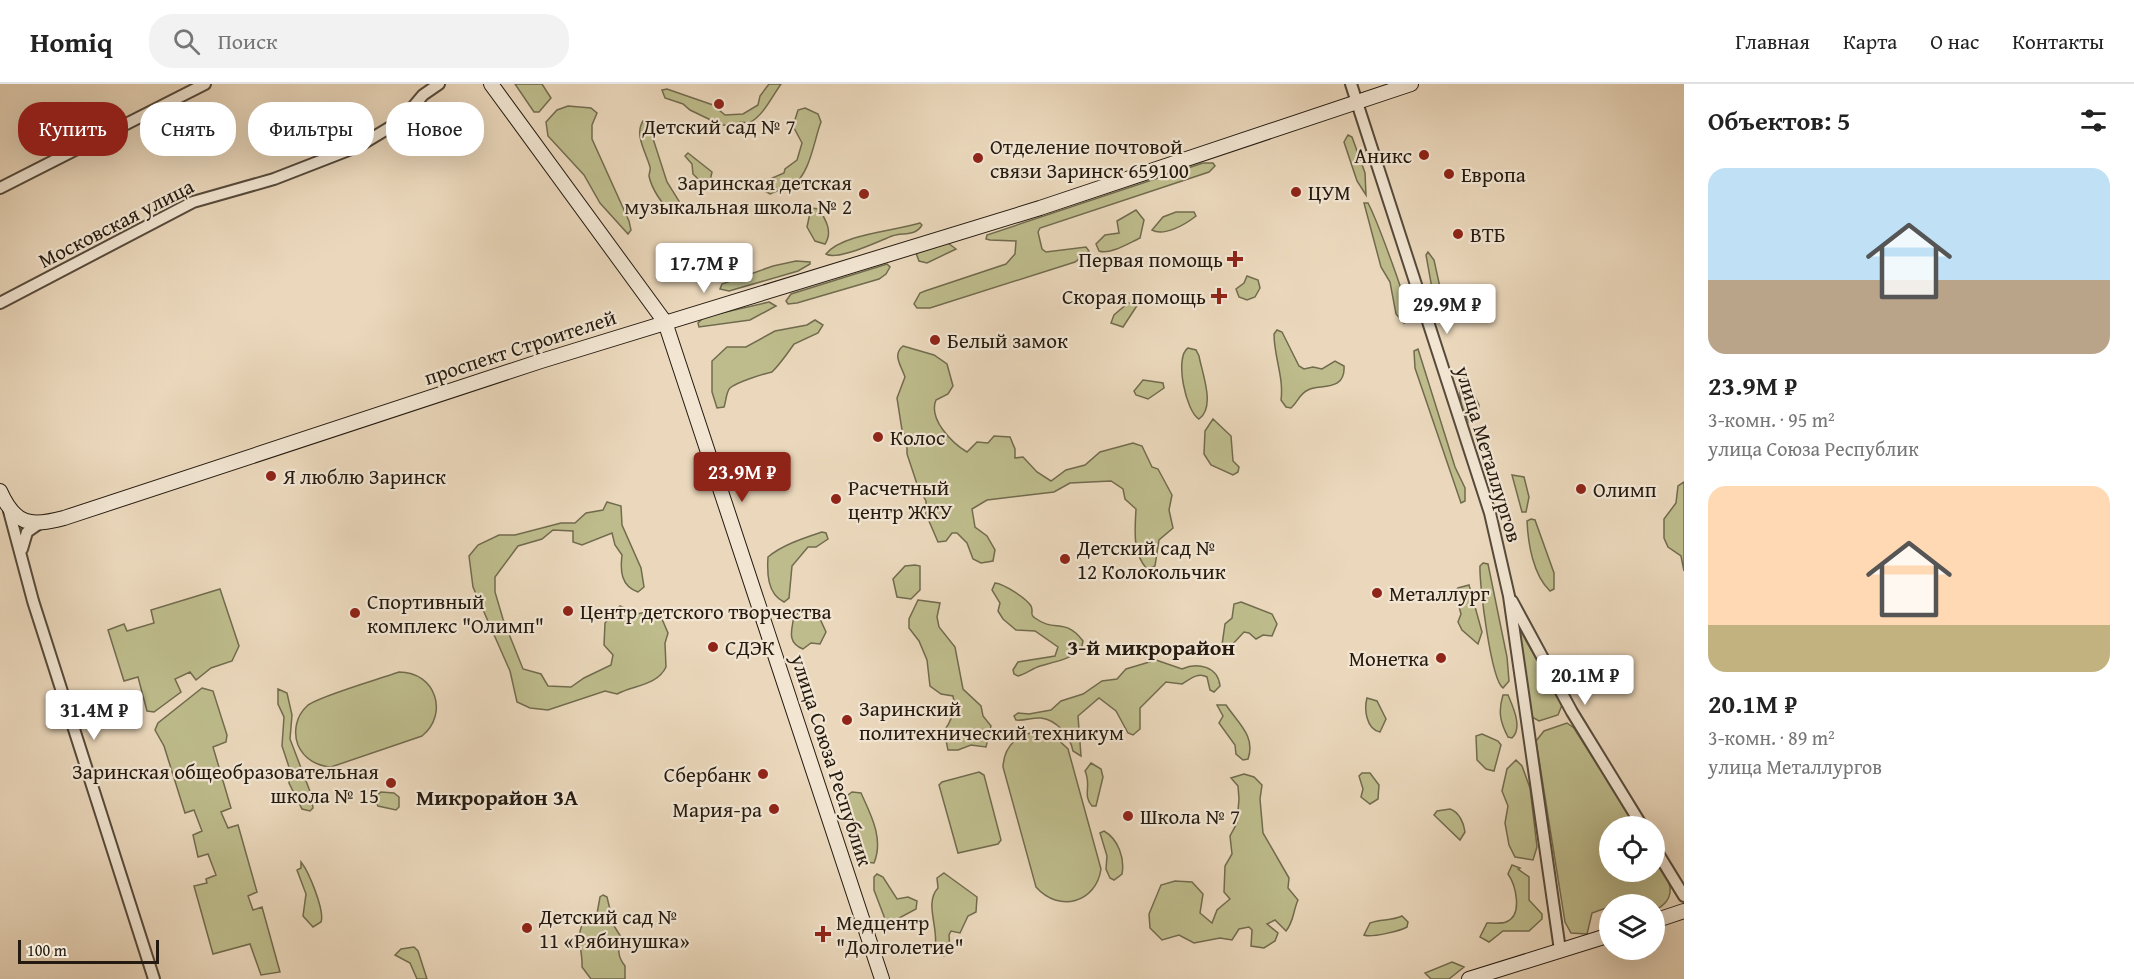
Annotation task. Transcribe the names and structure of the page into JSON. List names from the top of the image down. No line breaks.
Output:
{"streets":{"street":["Московская улица","проспект Строителей","улица Металлургов","улица Союза Республик"]},"crossings":[["проспект Строителей","улица Металлургов"],["проспект Строителей","улица Союза Республик"]],"districts":["3-й микрорайон","Микрорайон 3А"],"places":{"other":["Детский сад № 7","Аникс","Отделение почтовой связи Заринск 659100","Европа","ЦУМ","Заринская детская музыкальная школа № 2","ВТБ","Белый замок","Колос","Я люблю Заринск","Олимп","Расчетный центр ЖКУ","Детский сад № 12 Колокольчик","Металлург","Центр детского творчества","Спортивный комплекс \"Олимп\"","СДЭК","Монетка","Заринский политехнический техникум","Сбербанк","Заринская общеобразовательная школа № 15","Мария-ра","Школа № 7","Детский сад № 11 «Рябинушка»"],"health":["Первая помощь","Скорая помощь","Медцентр \"Долголетие\""]},"scale_bar":"100 m","page":{"header":"Homiq","search":"Поиск","nav":["Главная","Карта","О нас","Контакты"],"heading":"Объектов: 5","chip":["Купить","Снять","Фильтры","Новое"],"list":[{"name":"23.9M ₽","note":"3-комн. · 95 m² · улица Союза Республик"},{"name":"20.1M ₽","note":"3-комн. · 89 m² · улица Металлургов"}],"price":["17.7M ₽","29.9M ₽","23.9M ₽","20.1M ₽","31.4M ₽"],"scale":"100 m"}}
